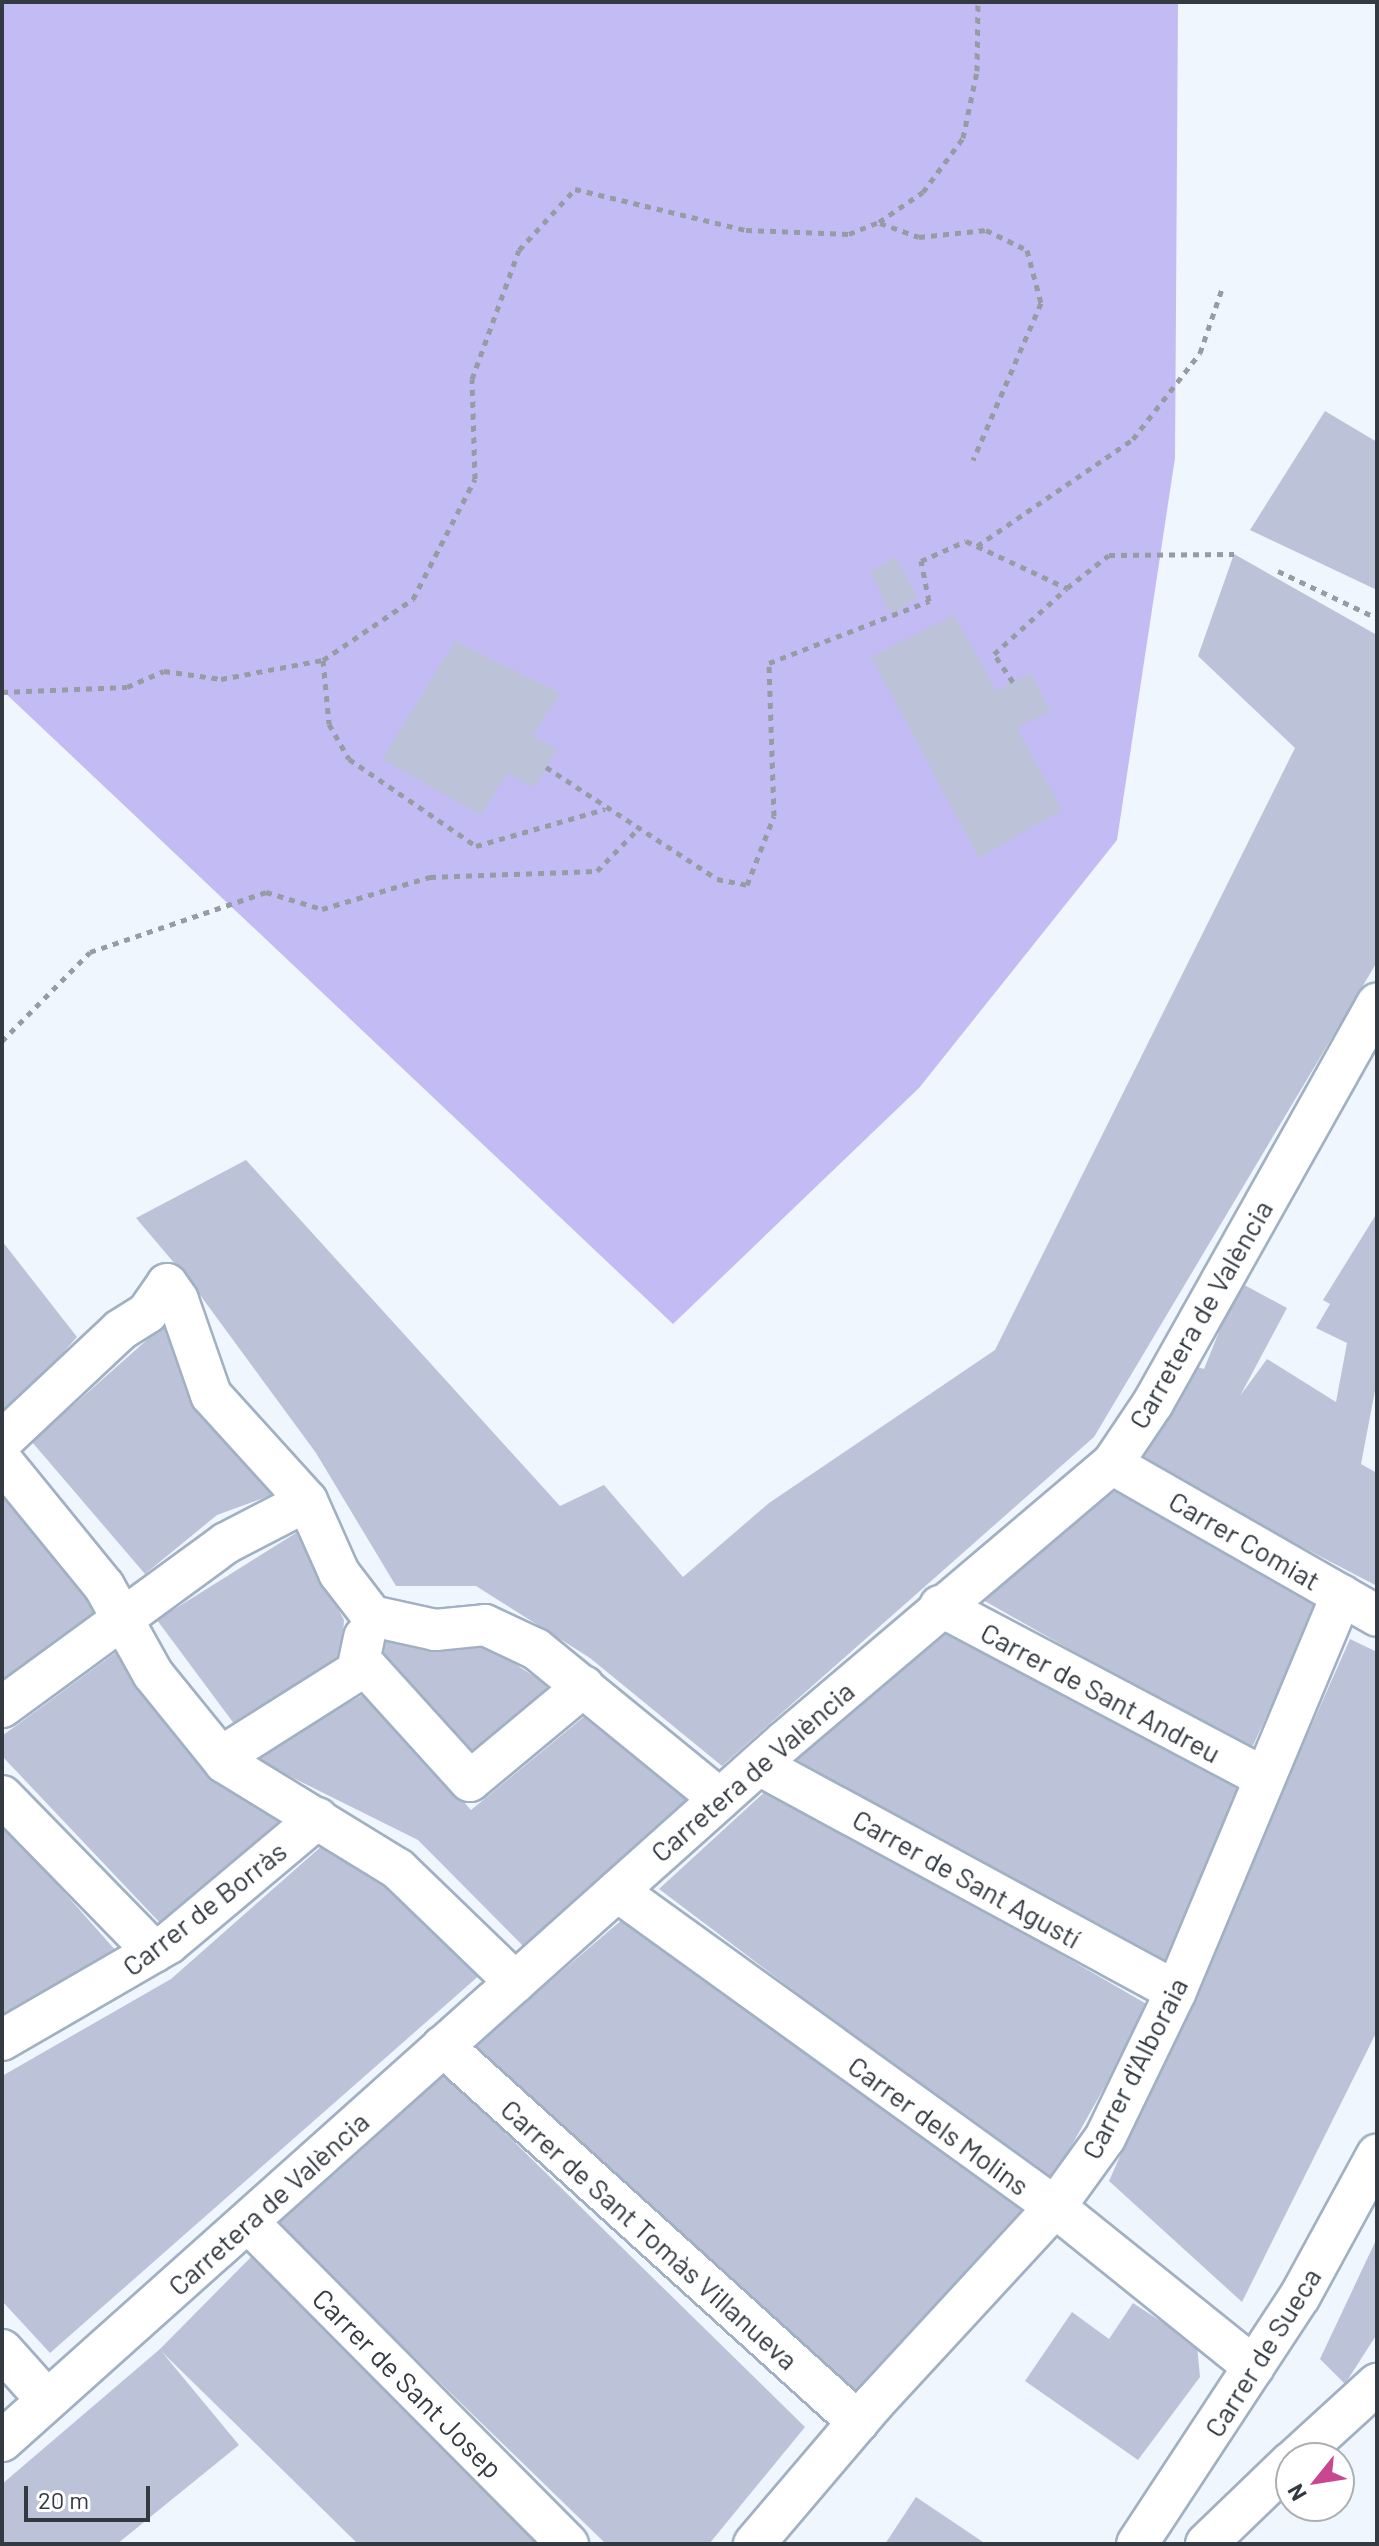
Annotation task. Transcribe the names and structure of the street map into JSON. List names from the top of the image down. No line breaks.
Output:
{"streets":{"street":["Carretera de València","Carrer Comiat","Carrer de Sant Andreu","Carrer de Sant Agustí","Carrer de Borràs","Carrer d'Alboraia","Carrer dels Molins","Carrer de Sant Tomàs Villanueva","Carrer de Sueca","Carrer de Sant Josep"]},"crossings":[["Carretera de València","Carrer Comiat"],["Carretera de València","Carrer de Sant Andreu"],["Carretera de València","Carrer de Sant Agustí"],["Carretera de València","Carrer dels Molins"],["Carretera de València","Carrer de Sant Tomàs Villanueva"],["Carretera de València","Carrer de Sant Josep"],["Carrer Comiat","Carrer d'Alboraia"],["Carrer de Sant Andreu","Carrer d'Alboraia"],["Carrer de Sant Agustí","Carrer d'Alboraia"],["Carrer d'Alboraia","Carrer dels Molins"],["Carrer d'Alboraia","Carrer de Sant Tomàs Villanueva"],["Carrer dels Molins","Carrer de Sueca"]],"scale_bar":"20 m","north":"bottom left"}
